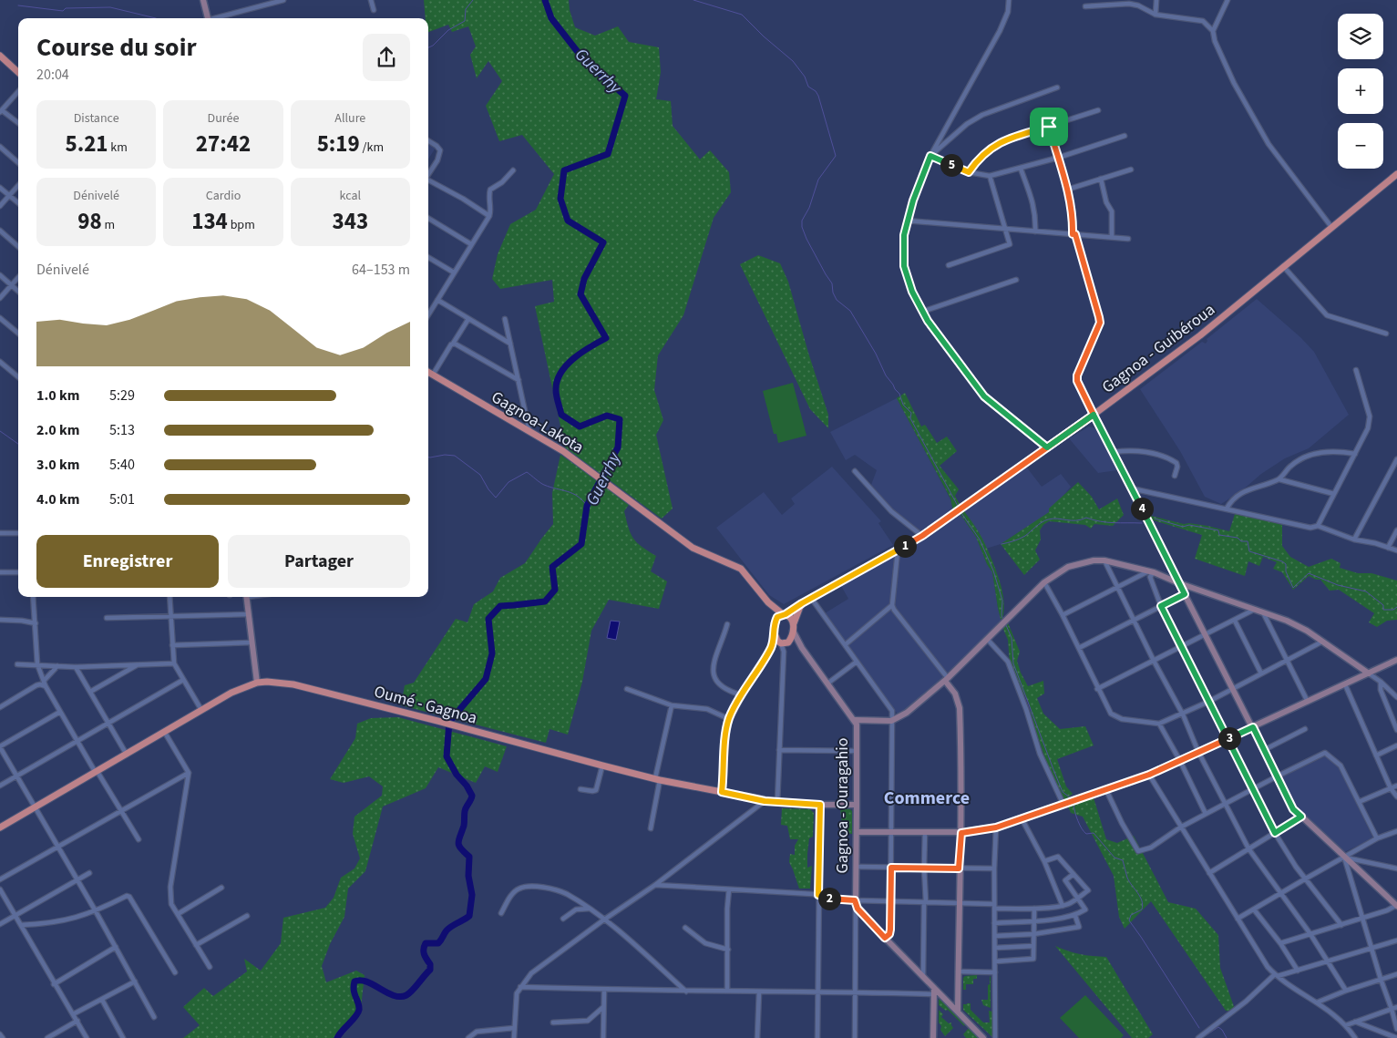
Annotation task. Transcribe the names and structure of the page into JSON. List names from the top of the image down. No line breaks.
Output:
{"streets":{"main road":["Gagnoa - Guibéroua","Gagnoa-Lakota","Oumé - Gagnoa"],"street":["Gagnoa - Ouragahio"]},"crossings":[["Gagnoa - Guibéroua","Gagnoa-Lakota"],["Gagnoa - Guibéroua","Gagnoa - Ouragahio"],["Gagnoa-Lakota","Gagnoa - Ouragahio"]],"districts":["Commerce"],"water":["Guerrhy"],"page":{"map_buttons":["+","−"],"heading":["Course du soir","20:04"],"stats":[["Distance","5.21 km"],["Durée","27:42"],["Allure","5:19 /km"],["Dénivelé","98 m"],["Cardio","134 bpm"],["kcal","343"]],"pins":["5","4","1","3","2"],"chart":["Dénivelé","64–153 m"],"list":[{"name":"1.0 km","note":"5:29"},{"name":"2.0 km","note":"5:13"},{"name":"3.0 km","note":"5:40"},{"name":"4.0 km","note":"5:01"}],"buttons":["Enregistrer","Partager"]}}
